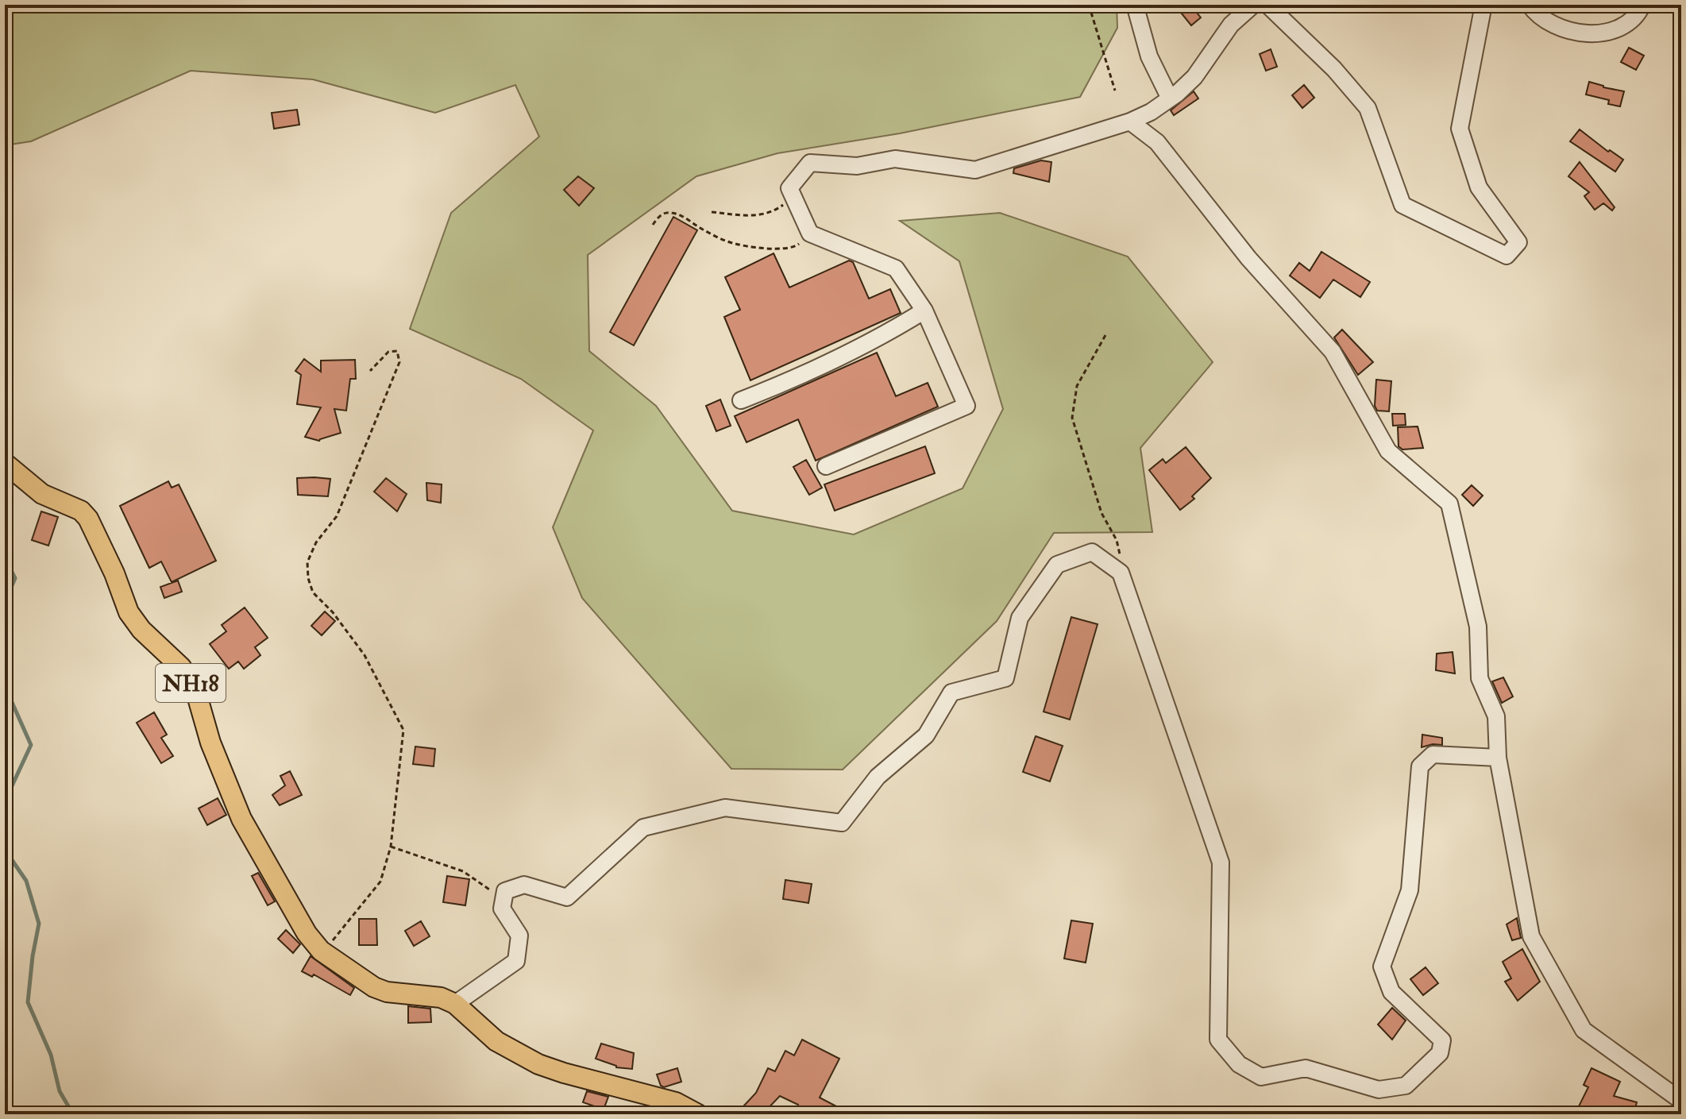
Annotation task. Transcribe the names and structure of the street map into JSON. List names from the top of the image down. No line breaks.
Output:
{"streets":{"main road":["NH18"]}}
